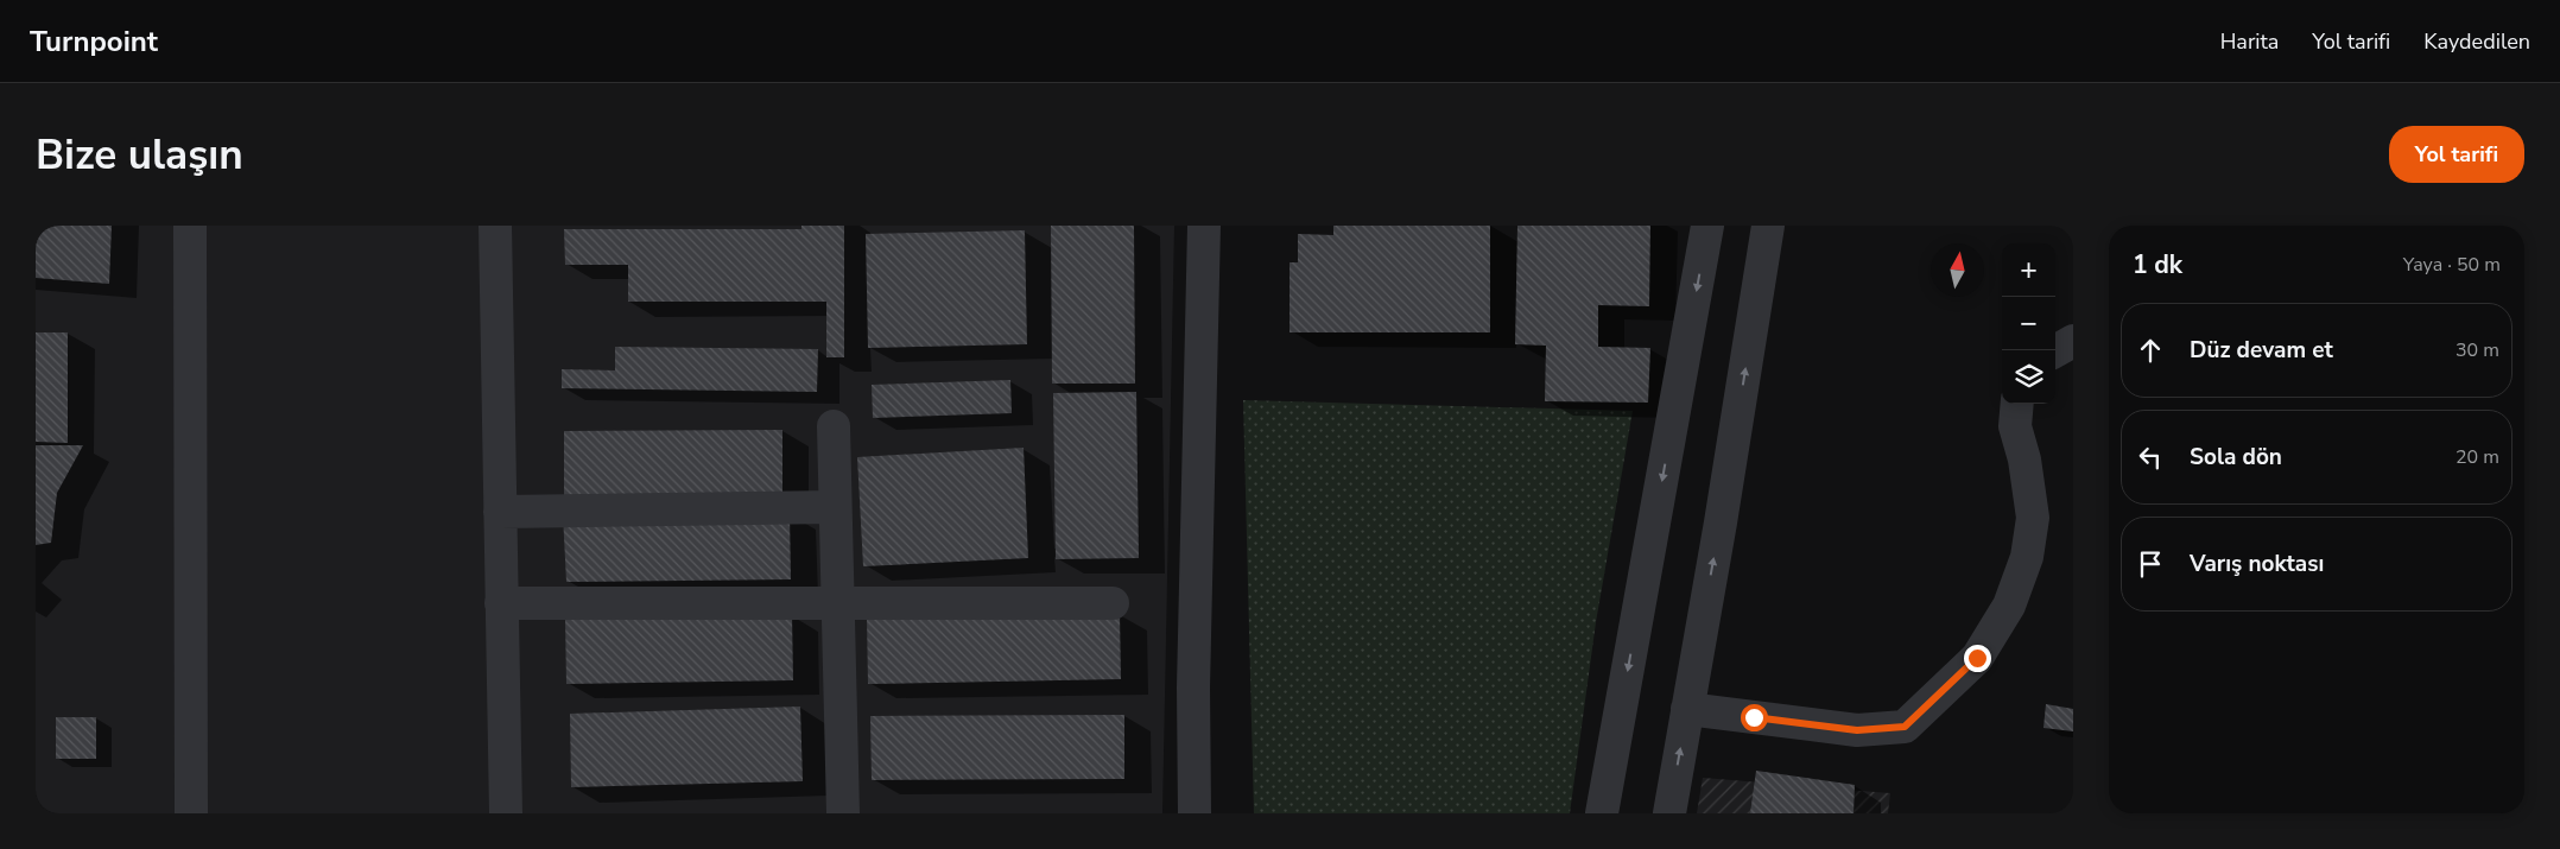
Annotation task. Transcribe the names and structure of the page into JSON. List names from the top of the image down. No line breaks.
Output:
{"north":"top","page":{"header":"Turnpoint","nav":["Harita","Yol tarifi","Kaydedilen"],"buttons":"Yol tarifi","title":"Bize ulaşın","heading":["1 dk","Yaya · 50 m"],"map_buttons":["+","−"],"list":[["Düz devam et","30 m"],["Sola dön","20 m"],"Varış noktası"]}}
